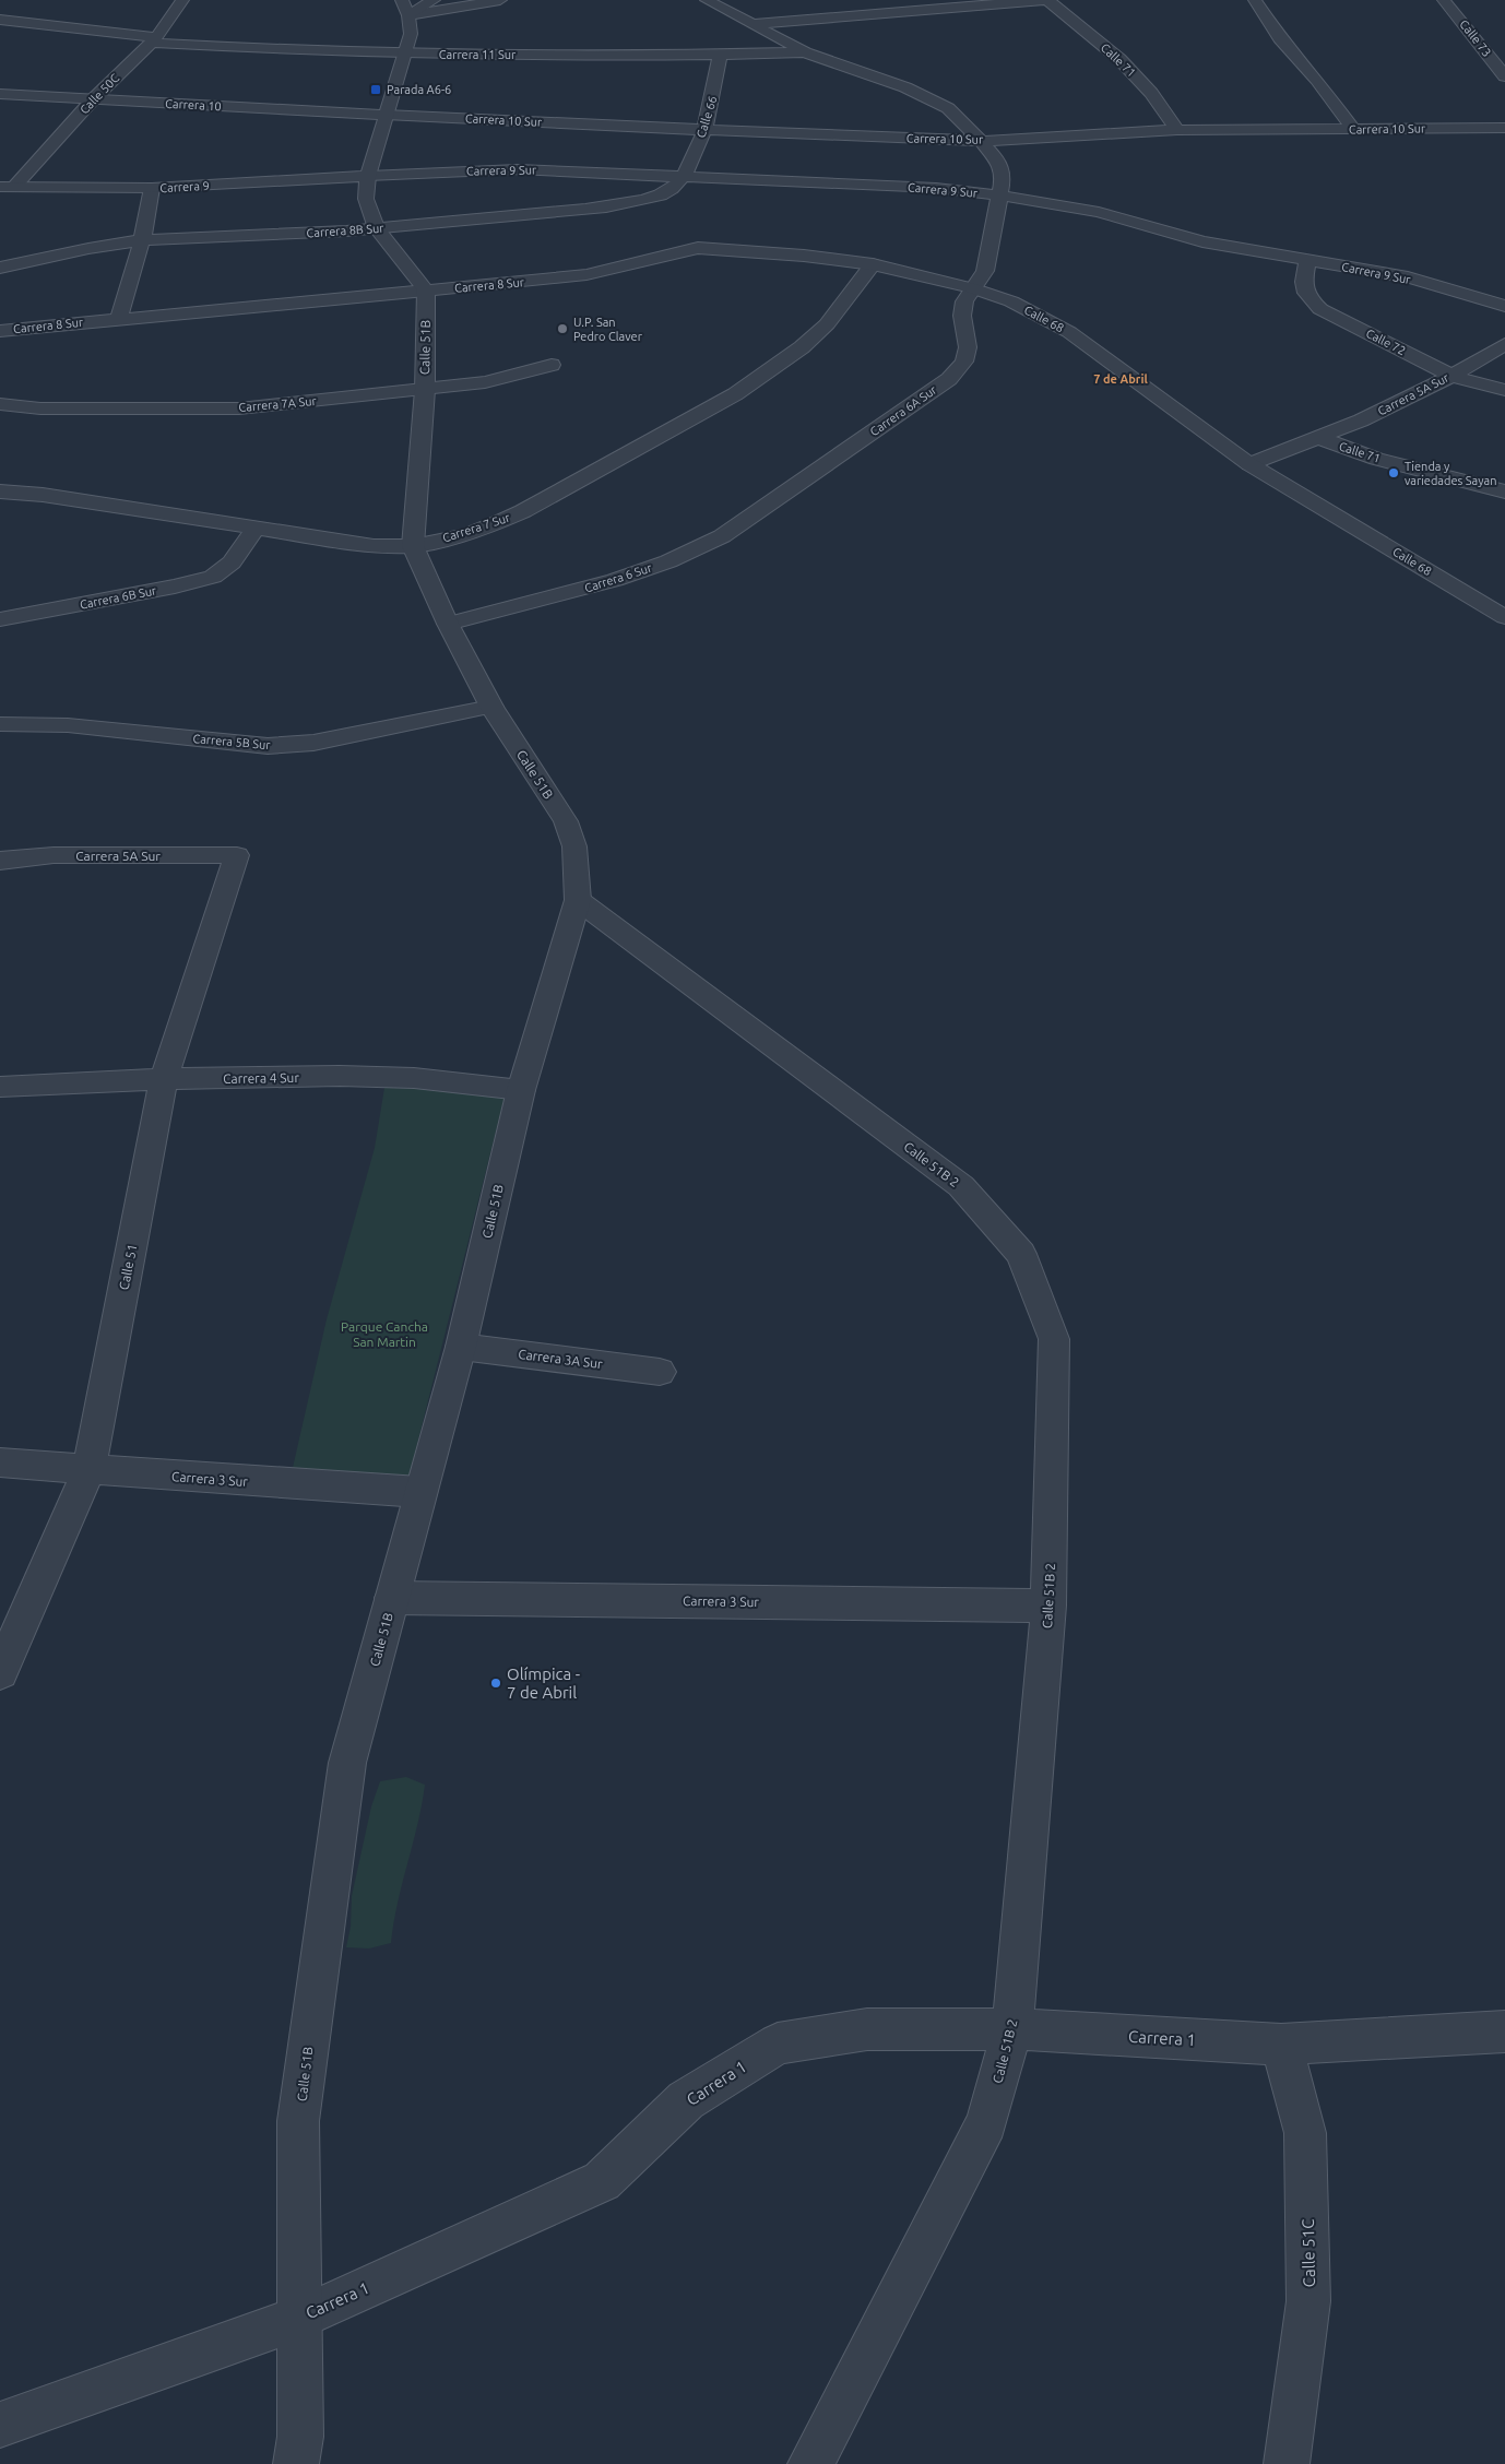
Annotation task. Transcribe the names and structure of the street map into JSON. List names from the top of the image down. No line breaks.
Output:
{"streets":{"street":["Calle 73","Carrera 11 Sur","Calle 71","Calle 50C","Carrera 10","Calle 66","Carrera 10 Sur","Carrera 9 Sur","Carrera 9","Carrera 8B Sur","Carrera 8 Sur","Calle 68","Calle 72","Calle 51B","Carrera 5A Sur","Carrera 7A Sur","Carrera 6A Sur","Carrera 7 Sur","Carrera 6 Sur","Carrera 6B Sur","Carrera 5B Sur","Carrera 4 Sur","Calle 51B 2","Calle 51","Carrera 3A Sur","Carrera 3 Sur","Carrera 1","Calle 51C"]},"crossings":[["Carrera 11 Sur","Calle 50C"],["Carrera 11 Sur","Calle 66"],["Calle 71","Carrera 10 Sur"],["Calle 71","Carrera 5A Sur"],["Calle 50C","Carrera 10"],["Calle 50C","Carrera 9"],["Carrera 10","Carrera 10 Sur"],["Calle 66","Carrera 10 Sur"],["Calle 66","Carrera 9 Sur"],["Calle 66","Carrera 8B Sur"],["Carrera 9 Sur","Carrera 9"],["Carrera 9 Sur","Carrera 8B Sur"],["Carrera 9 Sur","Calle 72"],["Carrera 8 Sur","Calle 68"],["Carrera 8 Sur","Calle 51B"],["Carrera 8 Sur","Carrera 6A Sur"],["Carrera 8 Sur","Carrera 7 Sur"],["Calle 68","Carrera 6A Sur"],["Calle 72","Carrera 5A Sur"],["Calle 51B","Carrera 7A Sur"],["Calle 51B","Carrera 7 Sur"],["Calle 51B","Carrera 6 Sur"],["Calle 51B","Carrera 5B Sur"],["Calle 51B","Carrera 4 Sur"],["Calle 51B","Calle 51B 2"],["Calle 51B","Carrera 3A Sur"],["Calle 51B","Carrera 3 Sur"],["Calle 51B","Carrera 1"],["Carrera 5A Sur","Calle 51"],["Carrera 6A Sur","Carrera 6 Sur"],["Carrera 7 Sur","Carrera 6B Sur"],["Carrera 4 Sur","Calle 51"],["Calle 51B 2","Carrera 3 Sur"],["Calle 51B 2","Carrera 1"],["Calle 51","Carrera 3 Sur"],["Carrera 1","Calle 51C"]],"districts":["7 de Abril"],"parks":["Parque Cancha San Martin"],"places":{"transit":["Parada A6-6"],"other":["U.P. San Pedro Claver","Tienda y variedades Sayan","Olímpica - 7 de Abril"]}}
